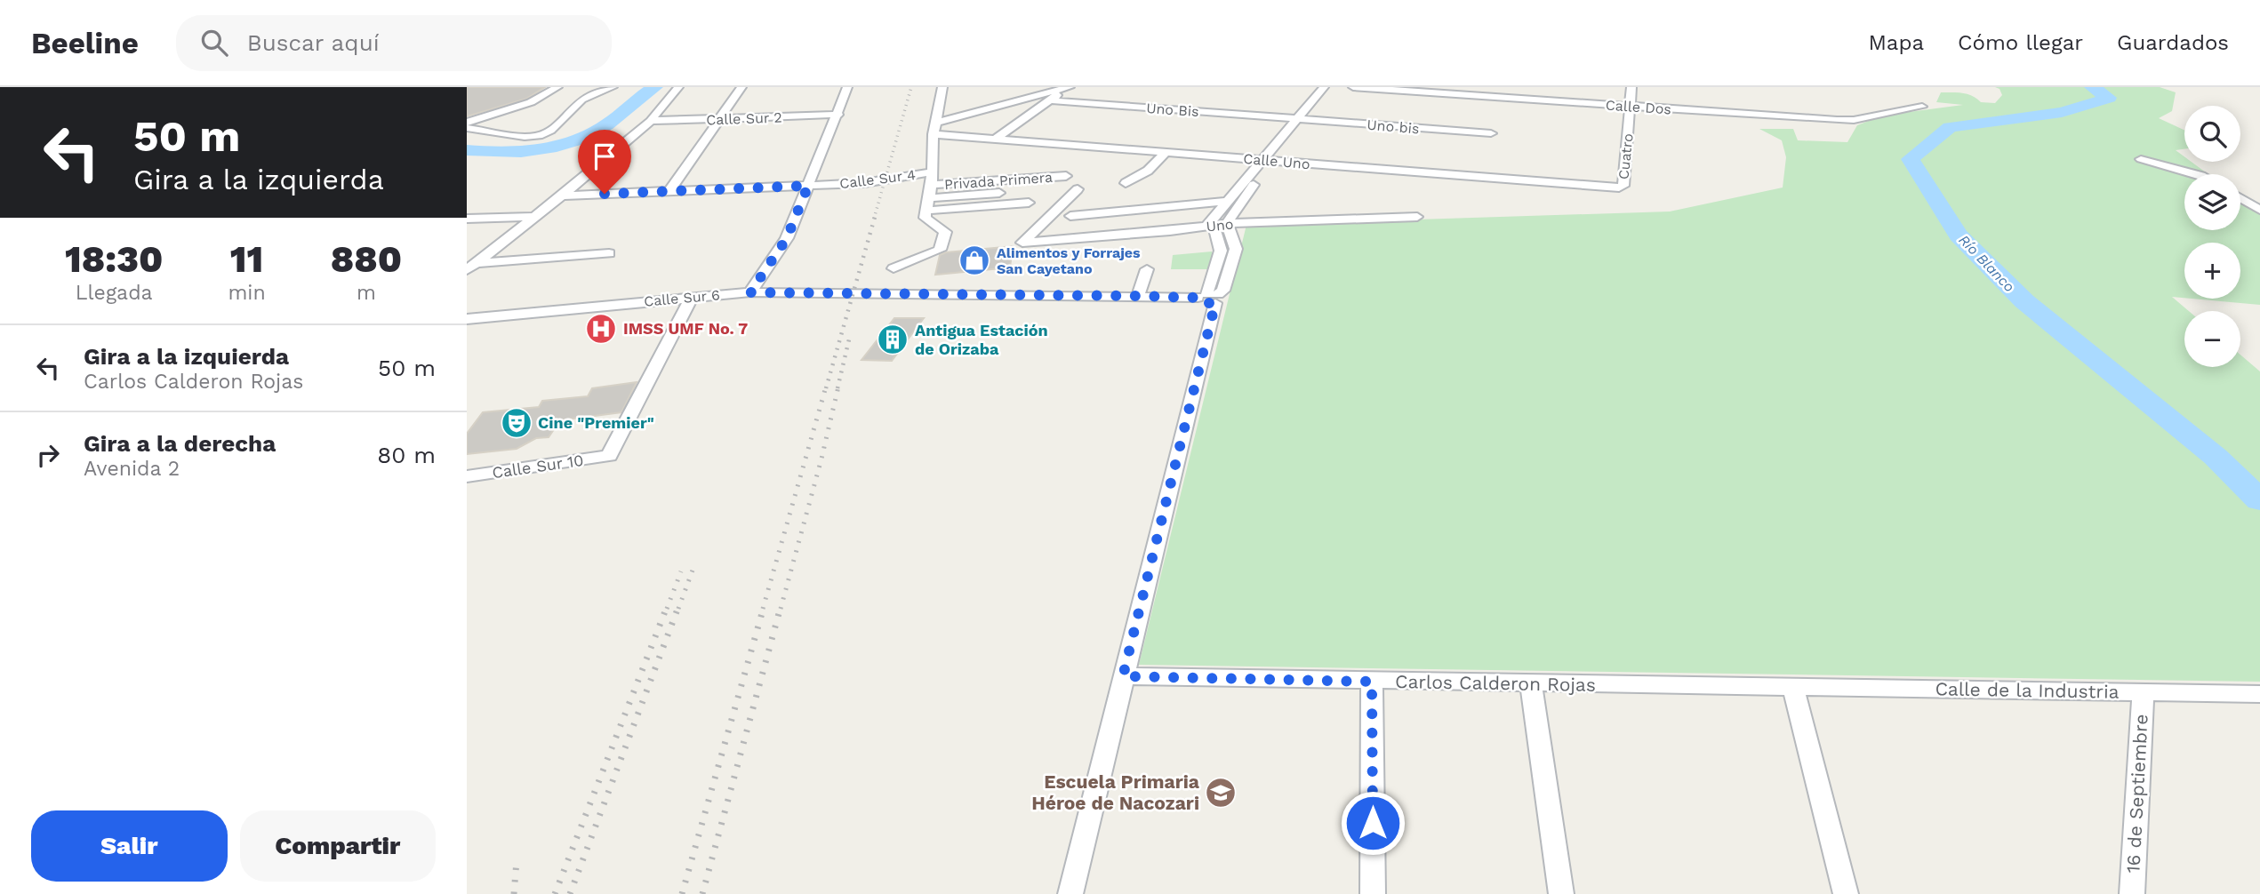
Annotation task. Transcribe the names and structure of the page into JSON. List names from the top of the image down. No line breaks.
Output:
{"streets":{"street":["Calle Dos","Uno Bis","Calle Sur 2","Uno bis","Cuatro","Calle Uno","Calle Sur 4","Privada Primera","Uno","Calle Sur 6","Calle Sur 10","Carlos Calderon Rojas","Calle de la Industria","16 de Septiembre"]},"crossings":[["Calle Dos","Cuatro"],["Uno Bis","Uno bis"],["Cuatro","Calle Uno"],["Calle Sur 6","Calle Sur 10"],["Carlos Calderon Rojas","Calle de la Industria"],["Calle de la Industria","16 de Septiembre"]],"water":["Río Blanco"],"places":{"shop":["Alimentos y Forrajes San Cayetano"],"hospital":["IMSS UMF No. 7"],"building":["Antigua Estación de Orizaba"],"theatre":["Cine \"Premier\""],"school or university":["Escuela Primaria Héroe de Nacozari"]},"page":{"header":"Beeline","search":"Buscar aquí","nav":["Mapa","Cómo llegar","Guardados"],"turn":["50 m","Gira a la izquierda"],"map_buttons":["+","−"],"eta":["18:30","Llegada","11","min","880","m"],"list":[{"name":"Gira a la izquierda","note":"Carlos Calderon Rojas","value":"50 m"},{"name":"Gira a la derecha","note":"Avenida 2","value":"80 m"}],"buttons":["Salir","Compartir"]}}
